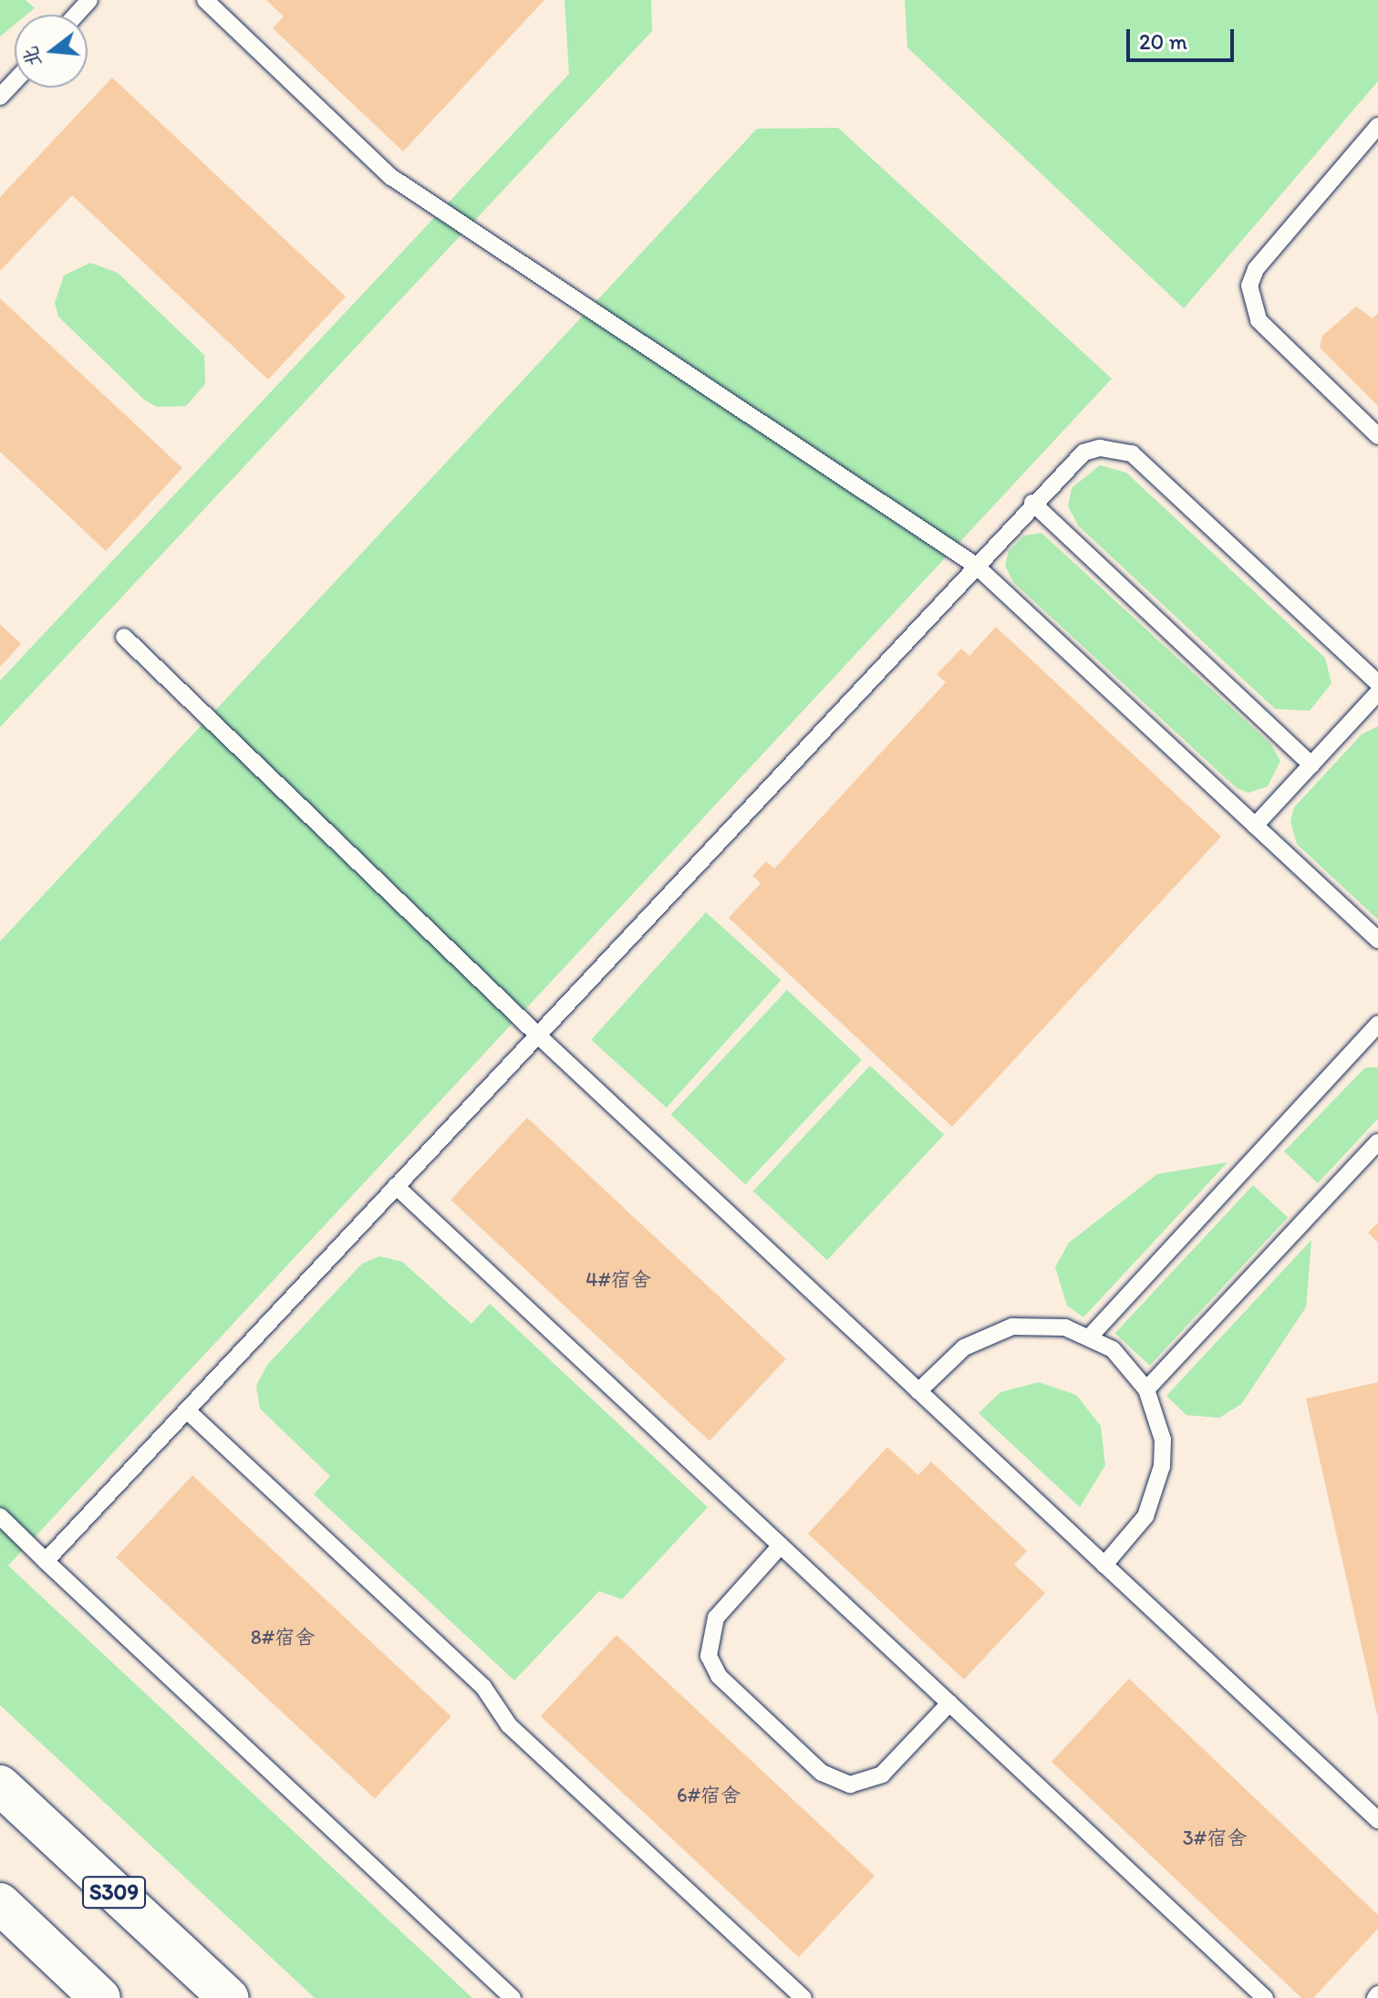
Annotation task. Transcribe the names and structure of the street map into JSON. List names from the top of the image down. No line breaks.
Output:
{"streets":{"main road":["S309"]},"house_numbers":["4#宿舍","8#宿舍","6#宿舍","3#宿舍"],"scale_bar":"20 m","north":"left"}
